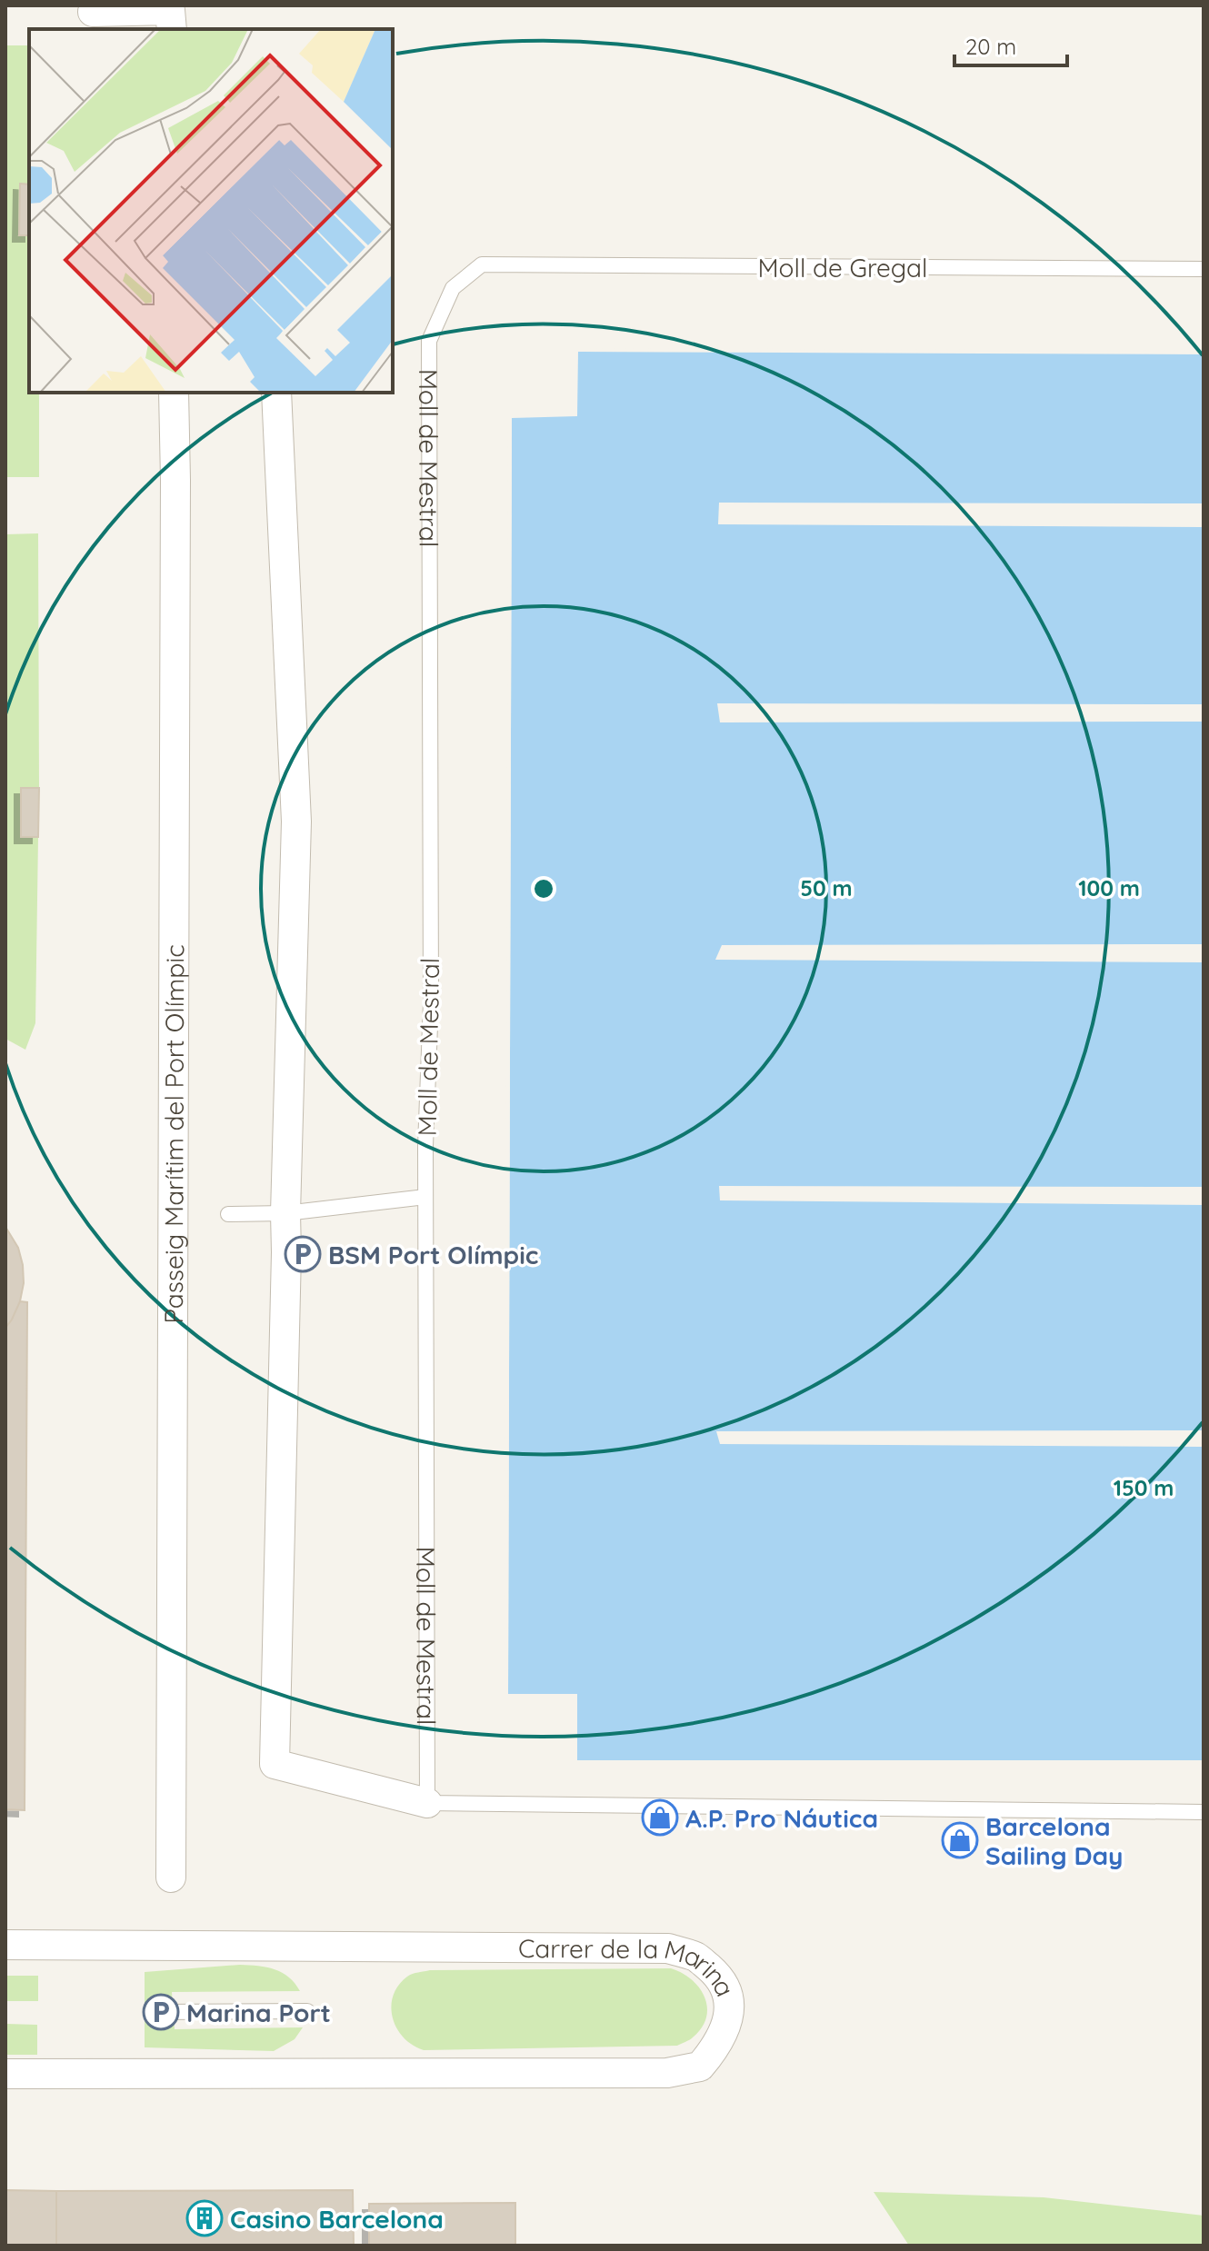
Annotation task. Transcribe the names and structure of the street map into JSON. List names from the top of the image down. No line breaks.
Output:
{"streets":{"street":["Passeig Marítim del Port Olímpic","Carrer de la Marina"],"lane":["Moll de Gregal","Moll de Mestral"]},"crossings":[["Moll de Gregal","Moll de Mestral"]],"places":{"parking":["BSM Port Olímpic","Marina Port"],"shop":["A.P. Pro Náutica","Barcelona Sailing Day"],"building":["Casino Barcelona"]},"scale_bar":"20 m","rings":["50 m","100 m","150 m"]}
